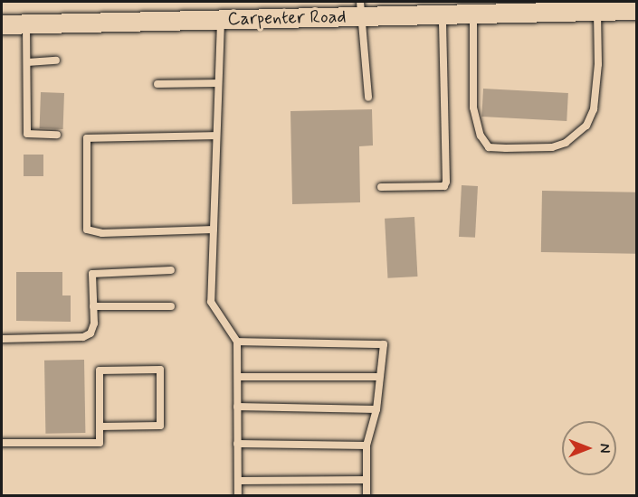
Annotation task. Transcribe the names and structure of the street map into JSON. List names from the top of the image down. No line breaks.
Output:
{"streets":{"main road":["Carpenter Road"]},"north":"right"}
